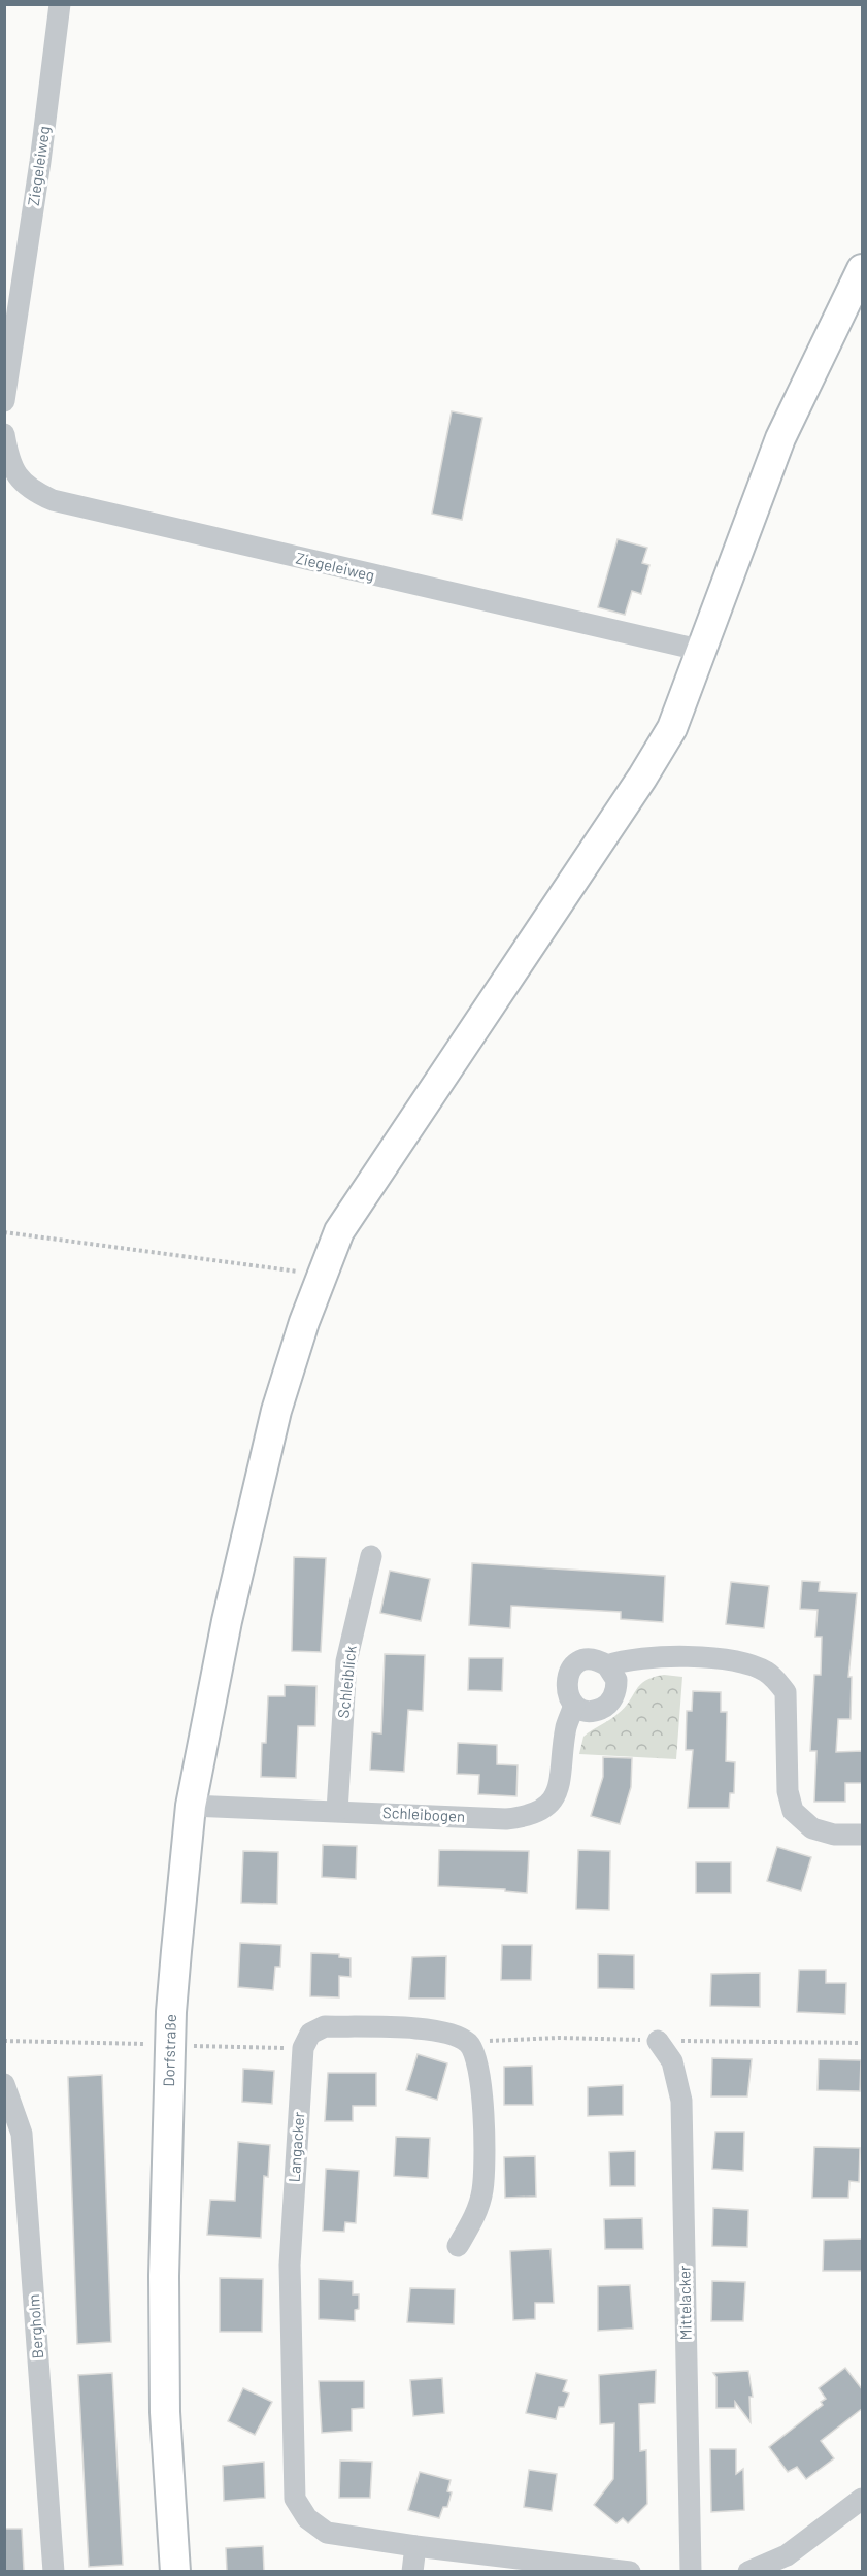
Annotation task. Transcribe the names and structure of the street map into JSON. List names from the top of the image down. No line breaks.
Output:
{"streets":{"street":["Ziegeleiweg","Schleiblick","Schleibogen","Dorfstraße","Langacker","Mittelacker","Bergholm"]},"crossings":[["Ziegeleiweg","Dorfstraße"],["Schleiblick","Schleibogen"],["Schleibogen","Dorfstraße"]]}
